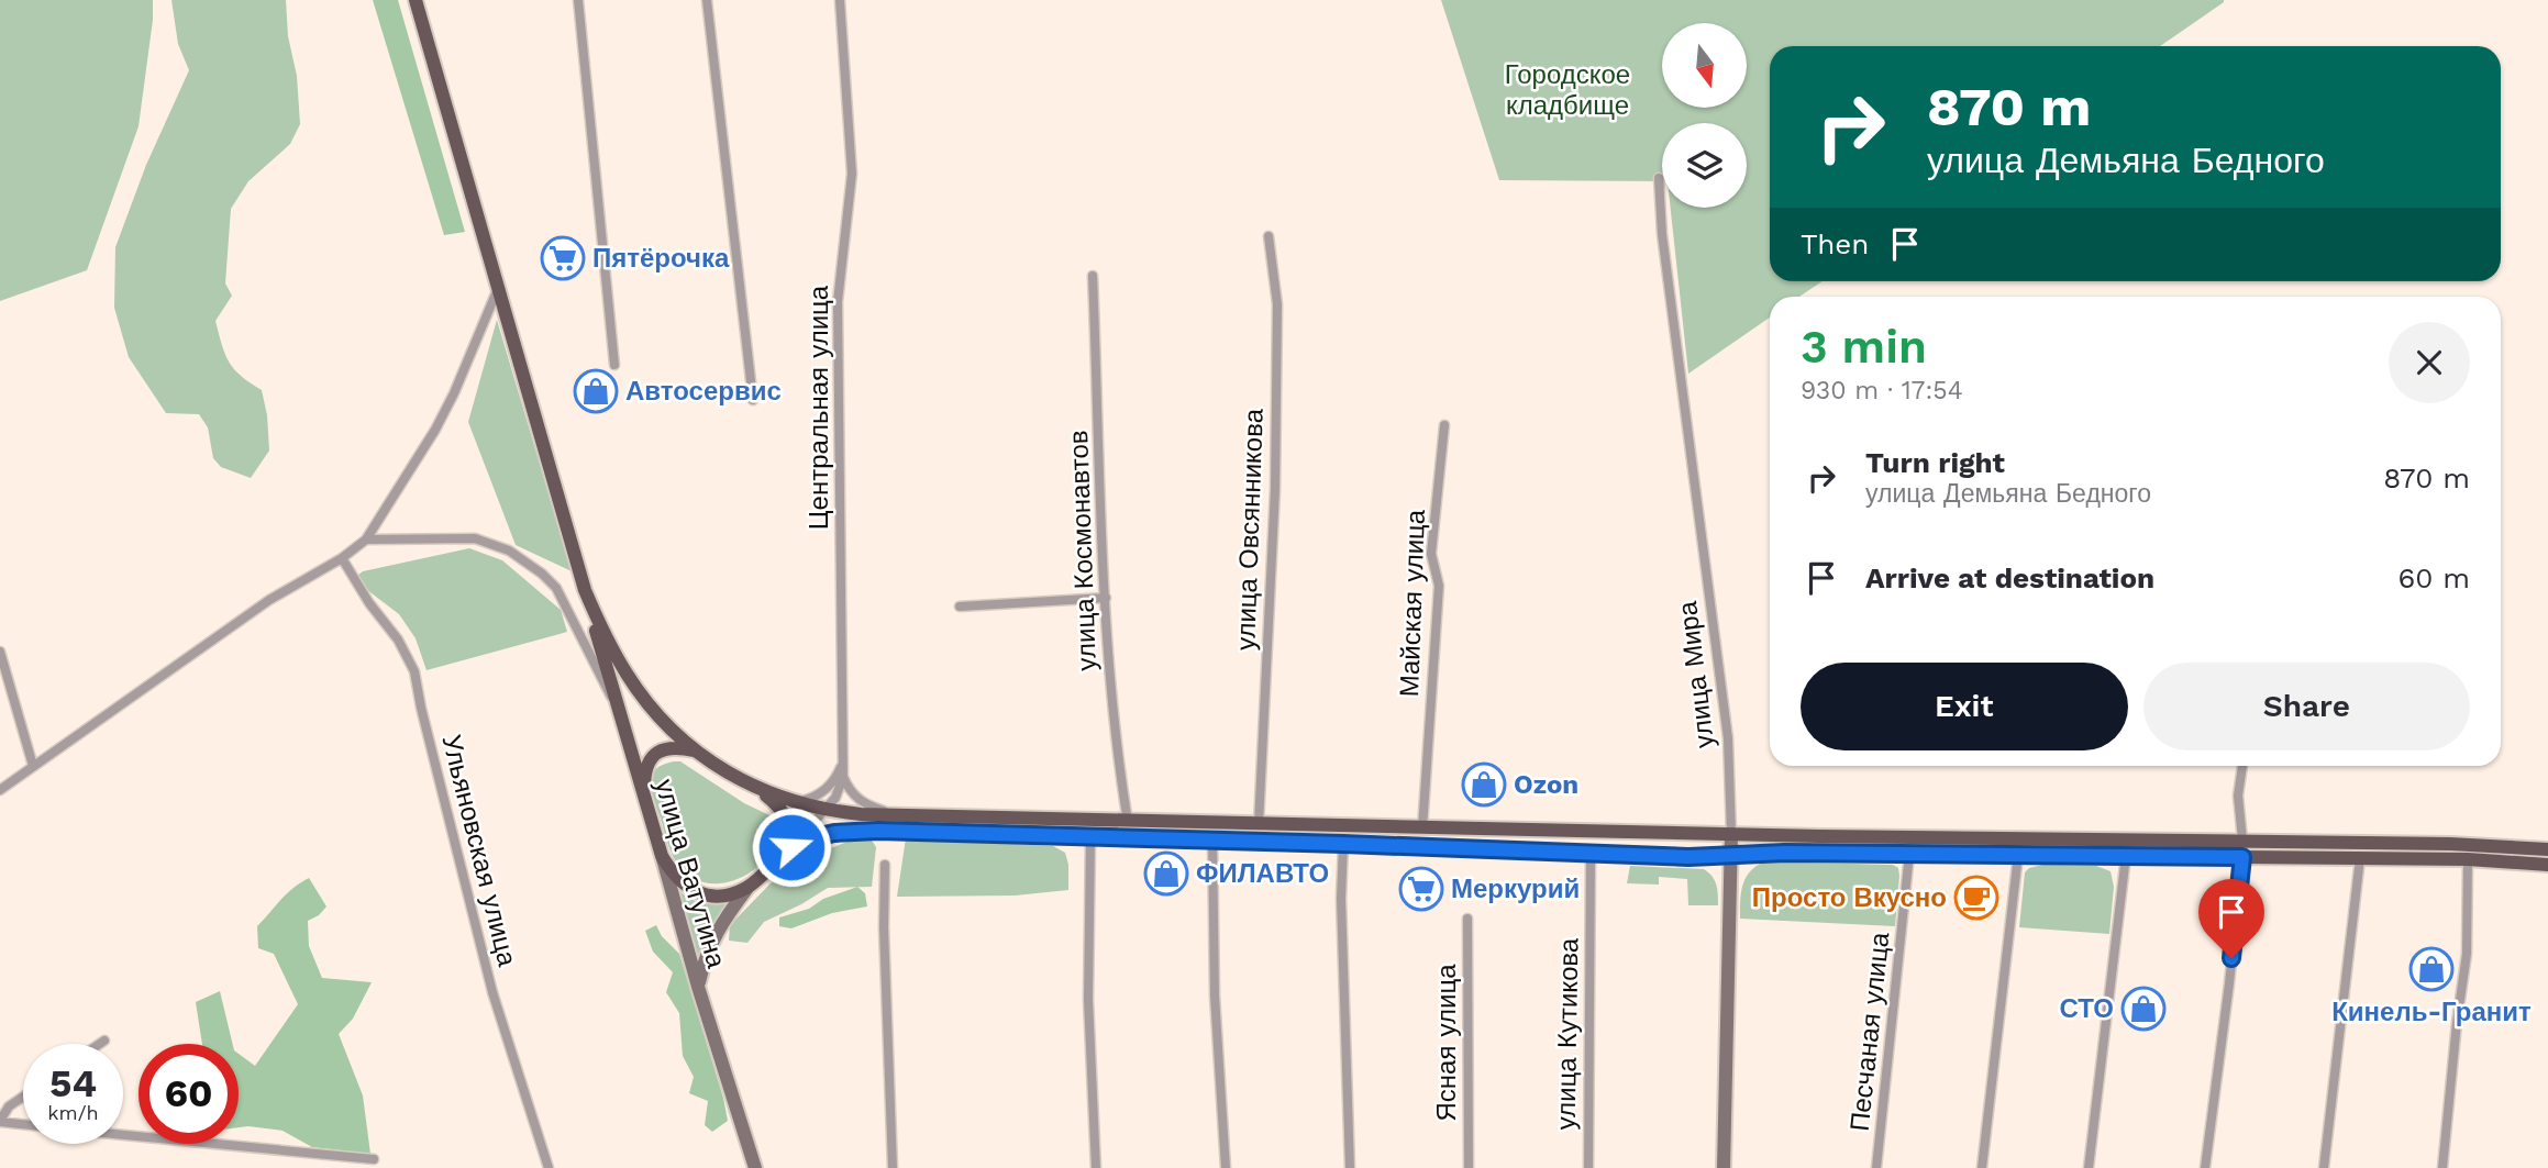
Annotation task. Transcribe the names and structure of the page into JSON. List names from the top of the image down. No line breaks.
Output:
{"streets":{"main road":["улица Мира","улица Ватутина"],"street":["Центральная улица","улица Овсянникова","улица Космонавтов","Майская улица","Ульяновская улица","Песчаная улица","улица Кутикова","Ясная улица"]},"crossings":[["Центральная улица","улица Ватутина"]],"parks":["Городское кладбище"],"places":{"supermarket":["Пятёрочка","Меркурий"],"shop":["Автосервис","Ozon","ФИЛАВТО","Кинель-Гранит","СТО"],"cafe":["Просто Вкусно"]},"north":"bottom","page":{"turn":["870 m","улица Демьяна Бедного"],"then":"Then","heading":["3 min","930 m · 17:54"],"list":[{"name":"Turn right","note":"улица Демьяна Бедного","value":"870 m"},{"name":"Arrive at destination","value":"60 m"}],"buttons":["Exit","Share"],"speed":"54 km/h","limit":"60"}}
